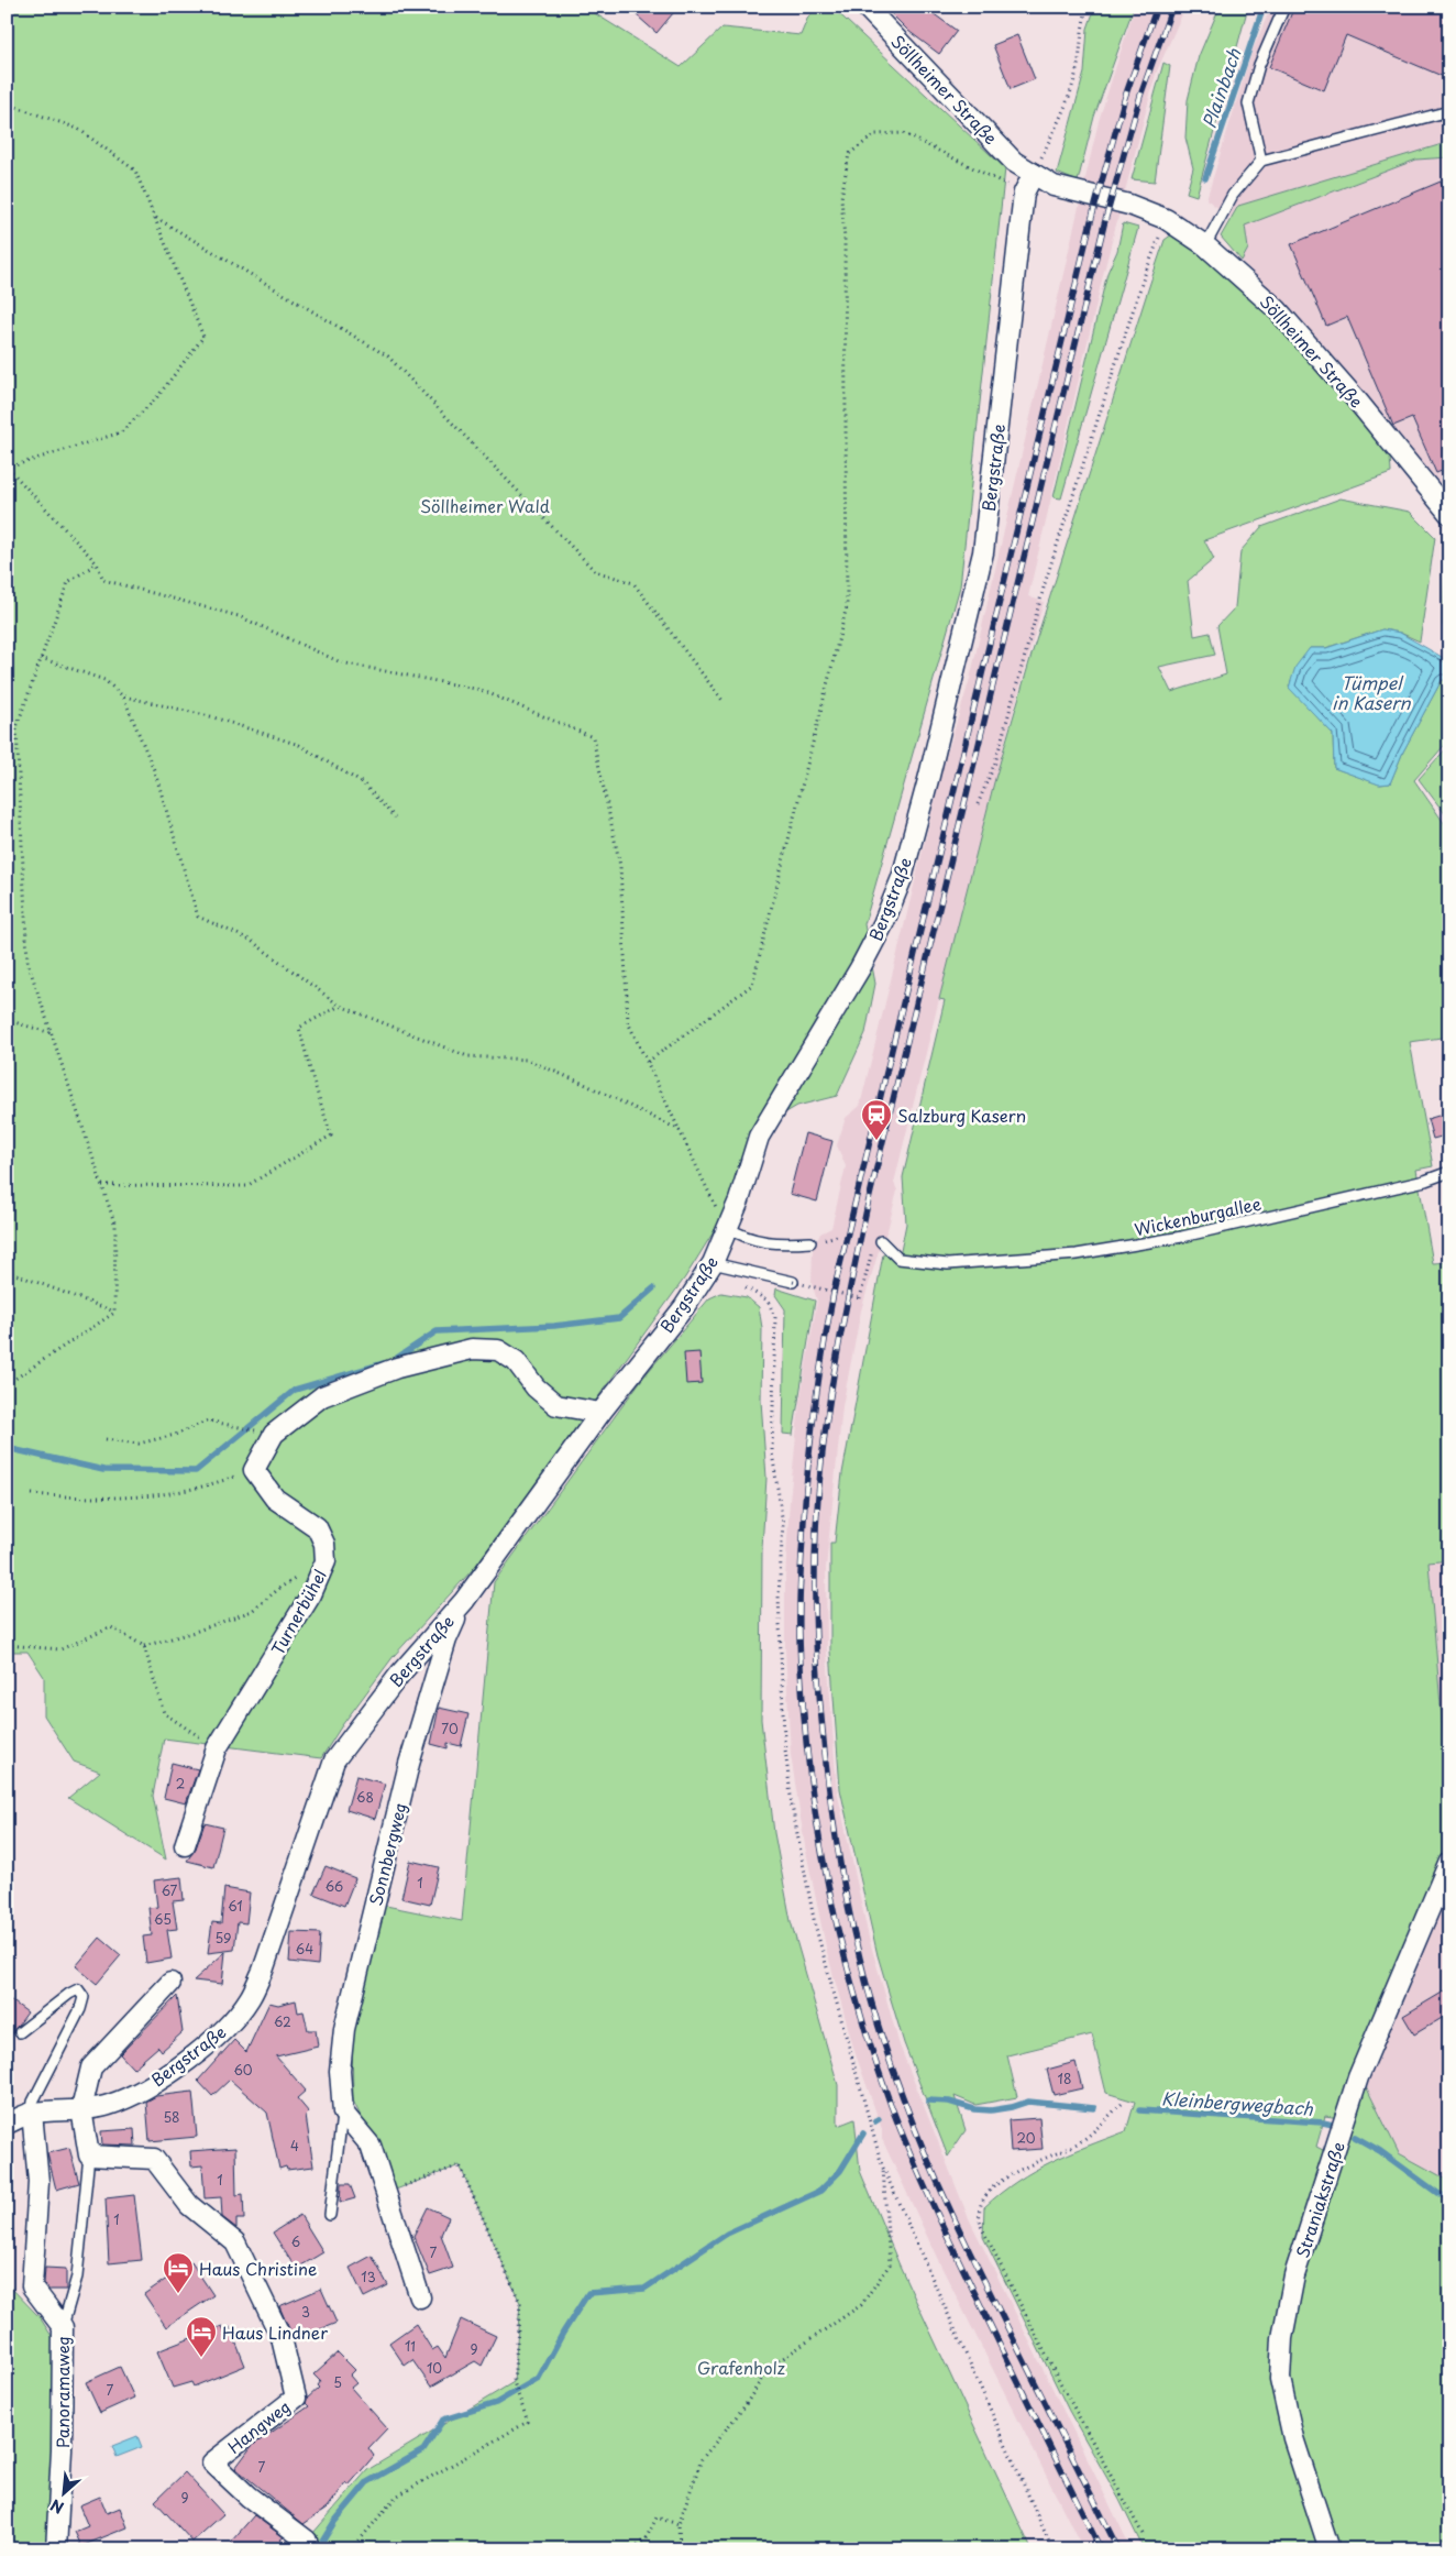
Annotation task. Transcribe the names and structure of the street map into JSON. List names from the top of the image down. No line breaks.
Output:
{"streets":{"street":["Söllheimer Straße","Bergstraße","Turnerbühel","Sonnbergweg","Straniakstraße","Panoramaweg","Hangweg"],"lane":["Wickenburgallee"]},"crossings":[["Söllheimer Straße","Bergstraße"],["Bergstraße","Sonnbergweg"],["Bergstraße","Panoramaweg"]],"water":["Plainbach","Tümpel in Kasern","Kleinbergwegbach"],"parks":["Söllheimer Wald","Grafenholz"],"places":{"station":["Salzburg Kasern"],"hotel":["Haus Christine","Haus Lindner"]},"house_numbers":["70","2","68","1","66","67","61","65","59","64","62","60","18","58","20","4","1","1","6","7","13","3","11","9","10","5","7","7","9"],"north":"bottom left"}
